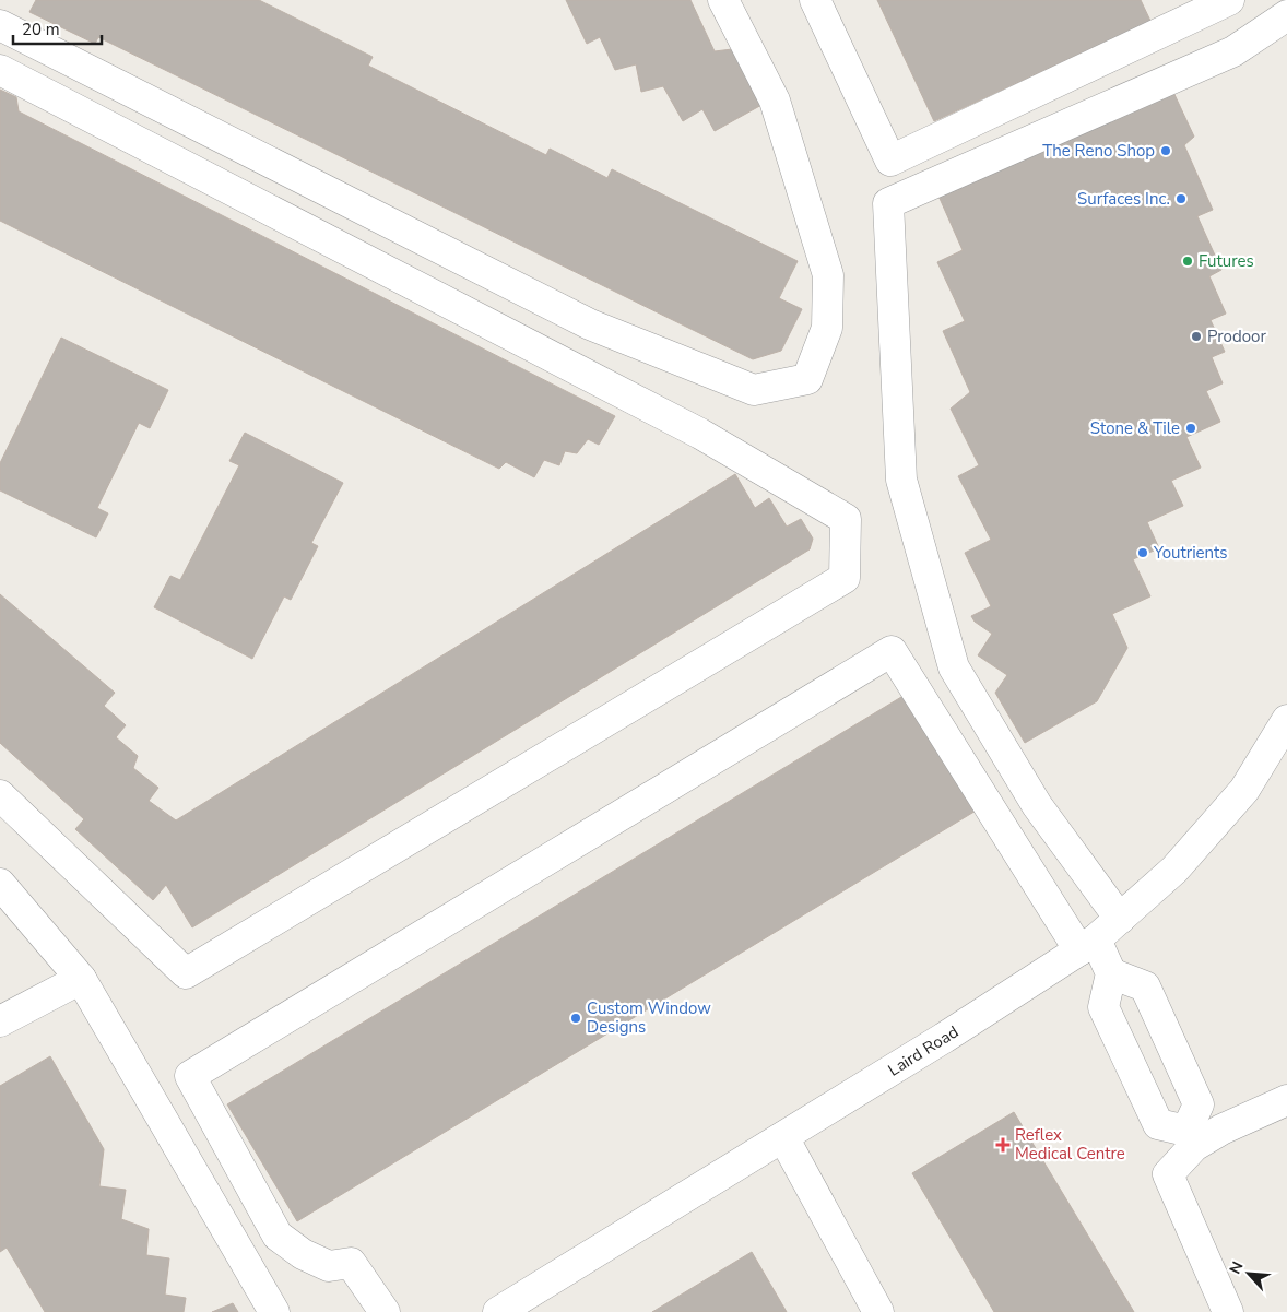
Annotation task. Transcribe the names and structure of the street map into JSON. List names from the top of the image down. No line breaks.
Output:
{"streets":{"street":["Laird Road"]},"places":{"other":["The Reno Shop","Surfaces Inc.","Futures","Prodoor","Stone & Tile","Youtrients","Custom Window Designs"],"health":["Reflex Medical Centre"]},"scale_bar":"20 m","north":"top left"}
